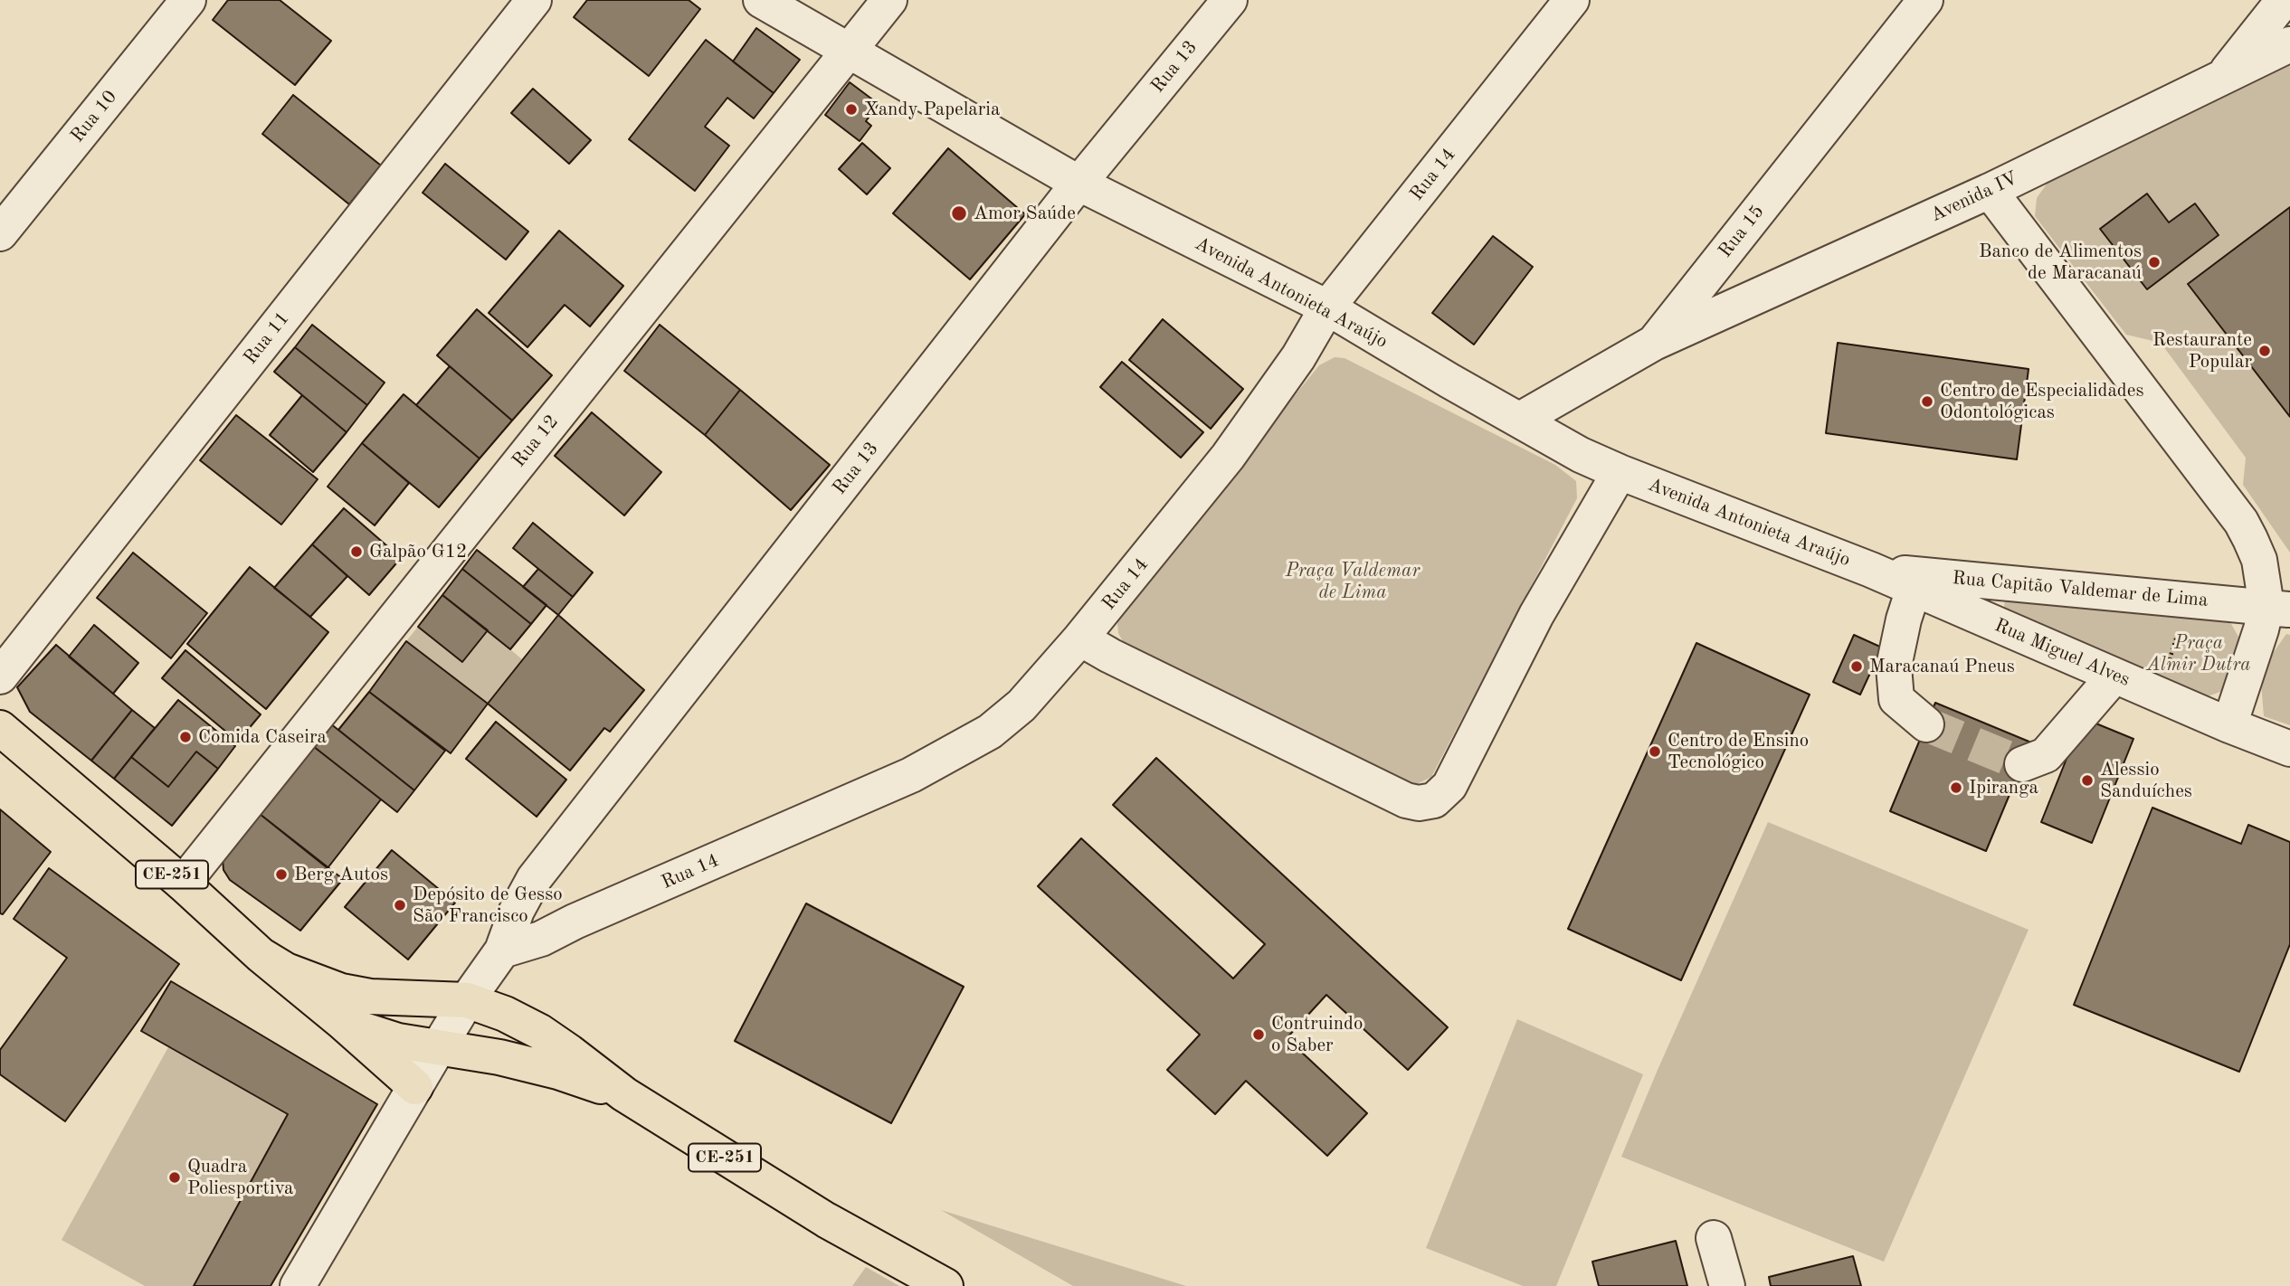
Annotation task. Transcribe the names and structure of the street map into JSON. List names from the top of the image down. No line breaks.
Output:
{"streets":{"main road":["CE-251"],"street":["Rua 13","Rua 10","Rua 14","Avenida IV","Rua 15","Avenida Antonieta Araújo","Rua 11","Rua 12","Rua Capitão Valdemar de Lima","Rua Miguel Alves"]},"crossings":[["Rua 13","Rua 14"],["Rua 13","Avenida Antonieta Araújo"],["Rua 13","CE-251"],["Rua 14","Avenida Antonieta Araújo"],["Avenida IV","Rua 15"],["Rua 15","Avenida Antonieta Araújo"],["Avenida Antonieta Araújo","Rua 12"],["Avenida Antonieta Araújo","Rua Capitão Valdemar de Lima"],["Avenida Antonieta Araújo","Rua Miguel Alves"],["Rua 12","CE-251"],["Rua Capitão Valdemar de Lima","Rua Miguel Alves"]],"parks":["Praça Valdemar de Lima","Praça Almir Dutra"],"places":["Xandy Papelaria","Amor Saúde","Banco de Alimentos de Maracanaú","Restaurante Popular","Centro de Especialidades Odontológicas","Galpão G12","Maracanaú Pneus","Comida Caseira","Centro de Ensino Tecnológico","Alessio Sanduíches","Ipiranga","Berg Autos","Depósito de Gesso São Francisco","Contruindo o Saber","Quadra Poliesportiva"]}
